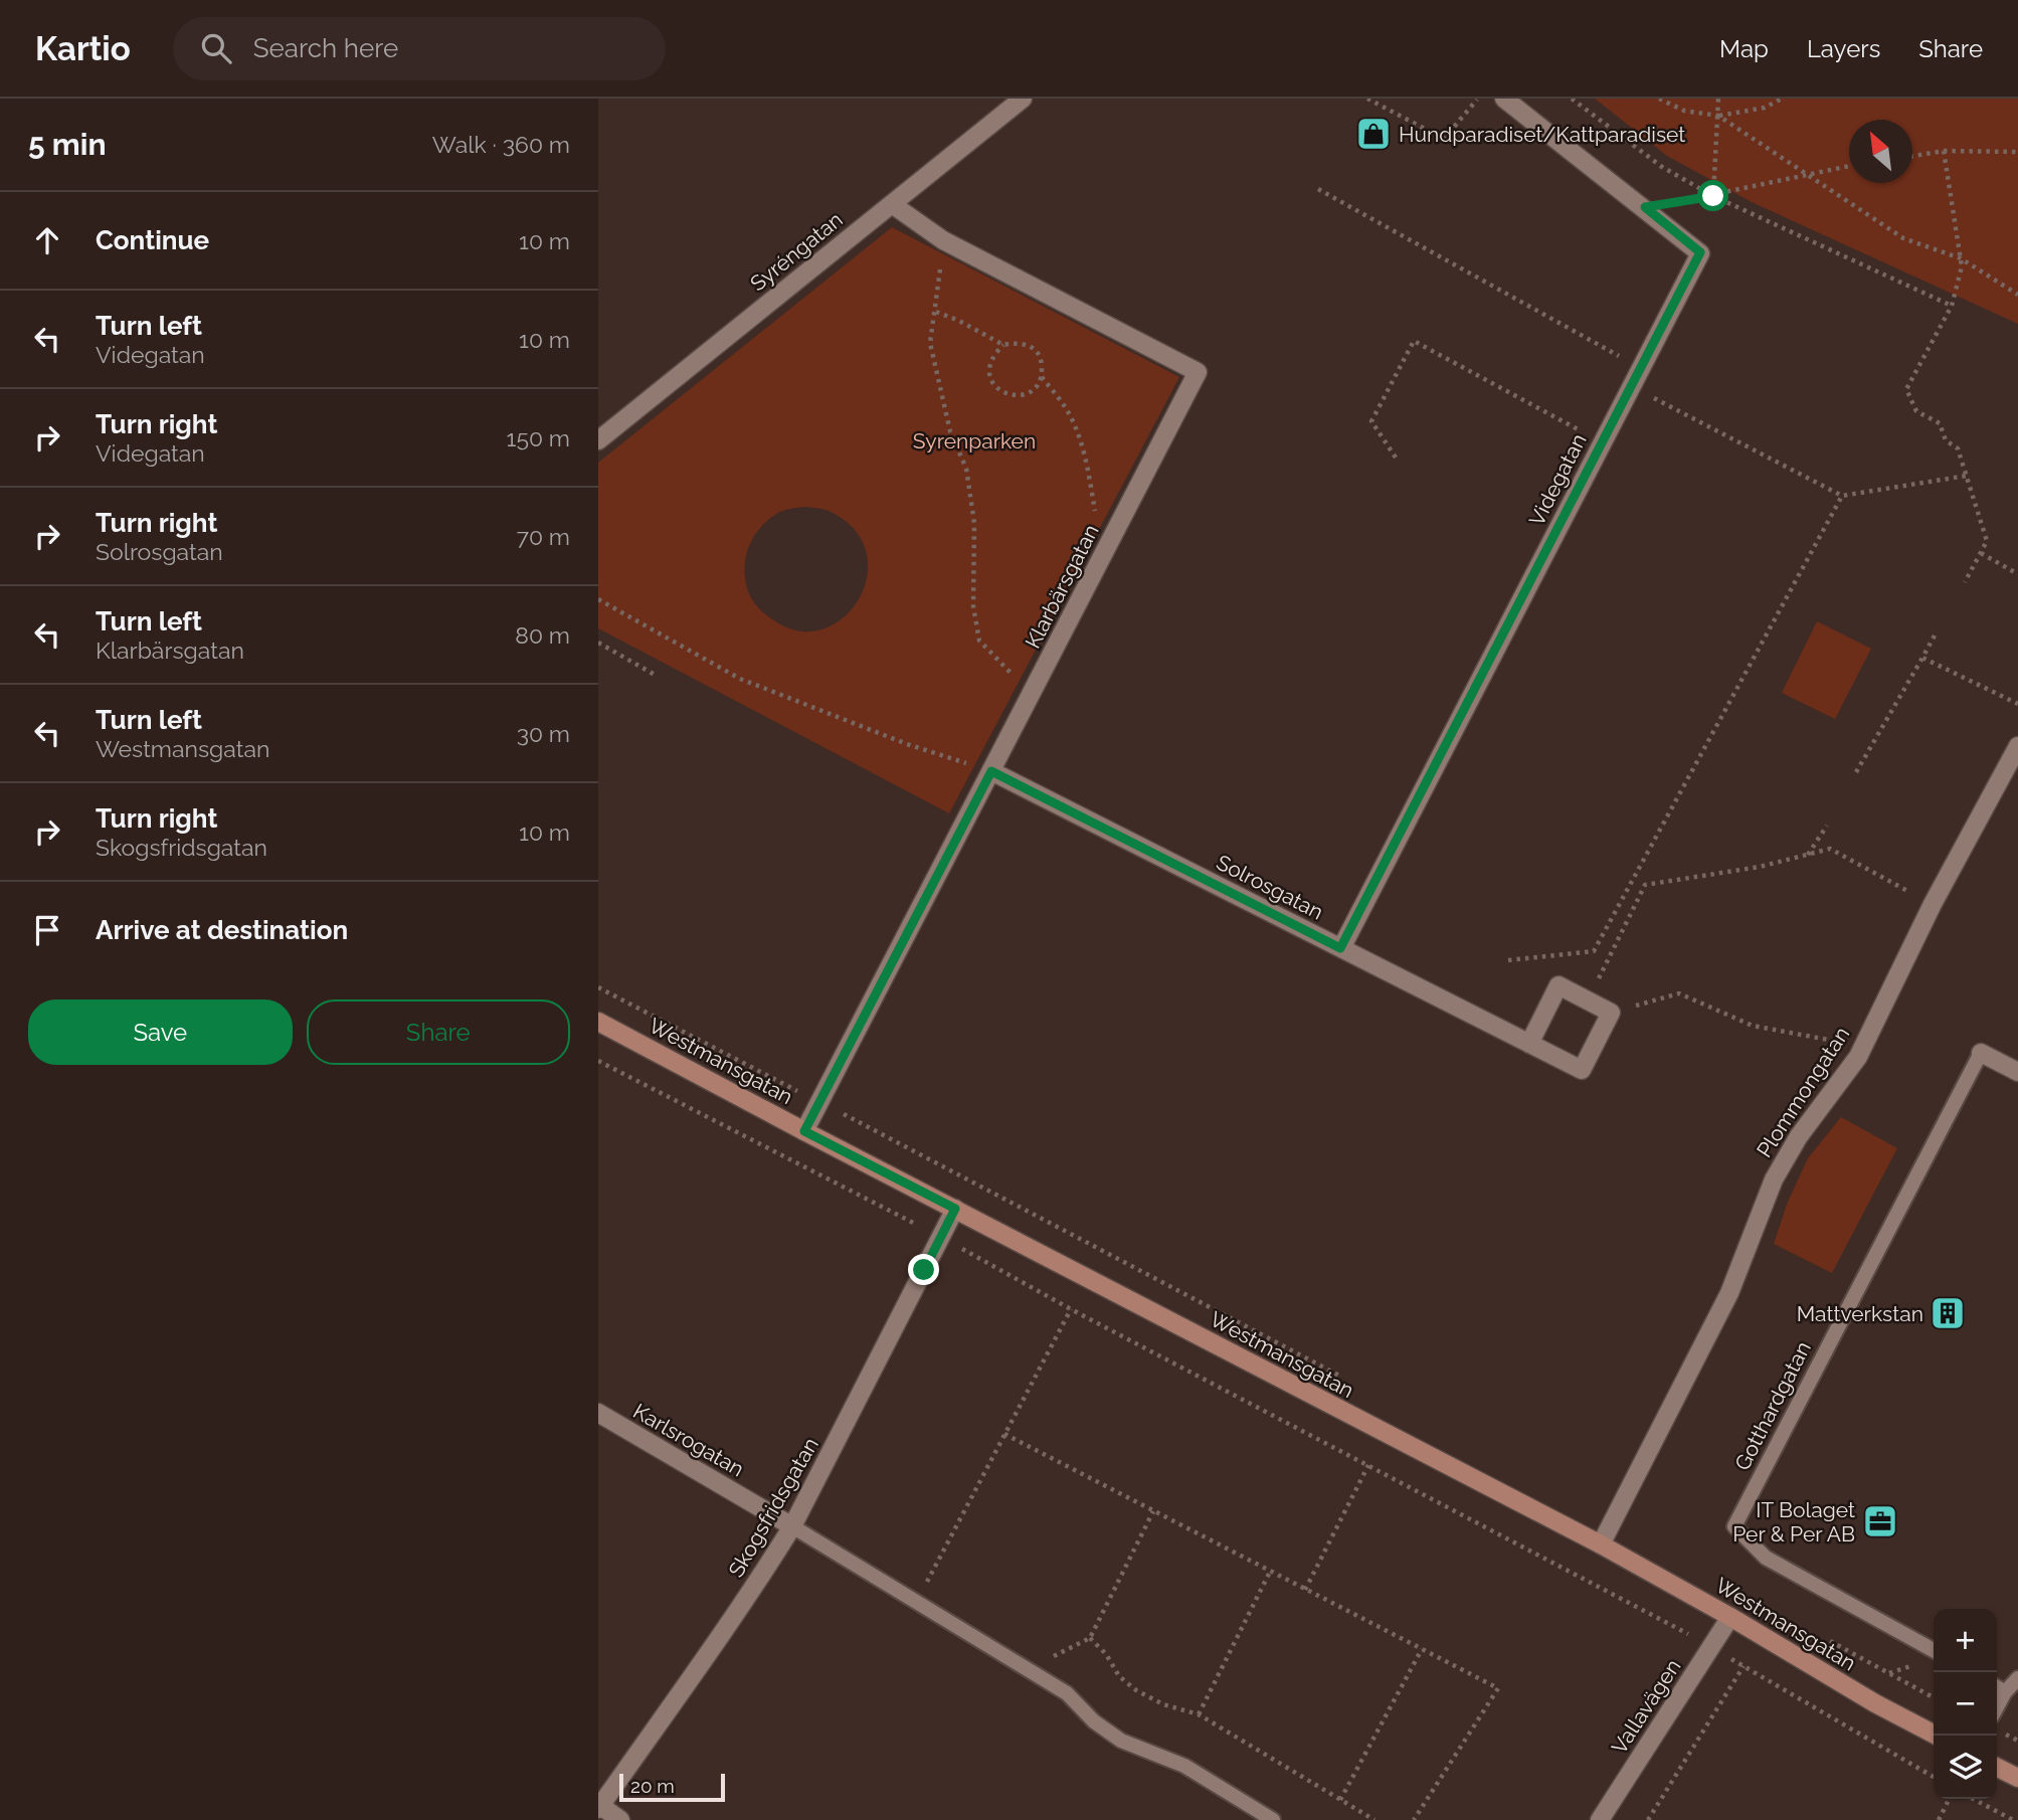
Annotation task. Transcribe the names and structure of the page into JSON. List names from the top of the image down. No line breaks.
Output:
{"streets":{"street":["Syréngatan","Videgatan","Klarbärsgatan","Solrosgatan","Westmansgatan","Plommongatan","Karlsrogatan","Skogsfridsgatan","Vallavägen"],"lane":["Gotthardgatan"]},"crossings":[["Syréngatan","Klarbärsgatan"],["Videgatan","Solrosgatan"],["Klarbärsgatan","Solrosgatan"],["Klarbärsgatan","Westmansgatan"],["Westmansgatan","Plommongatan"],["Westmansgatan","Skogsfridsgatan"],["Westmansgatan","Vallavägen"],["Karlsrogatan","Skogsfridsgatan"]],"parks":["Syrenparken"],"places":{"shop":["Hundparadiset/Kattparadiset"],"building":["Mattverkstan"],"office":["IT Bolaget Per & Per AB"]},"scale_bar":"20 m","north":"top left","page":{"header":"Kartio","search":"Search here","nav":["Map","Layers","Share"],"heading":["5 min","Walk · 360 m"],"list":[["Continue","10 m"],["Turn left","Videgatan","10 m"],["Turn right","Videgatan","150 m"],["Turn right","Solrosgatan","70 m"],["Turn left","Klarbärsgatan","80 m"],["Turn left","Westmansgatan","30 m"],["Turn right","Skogsfridsgatan","10 m"],"Arrive at destination"],"buttons":["Save","Share"],"map_buttons":["+","−"],"scale":"20 m"}}
